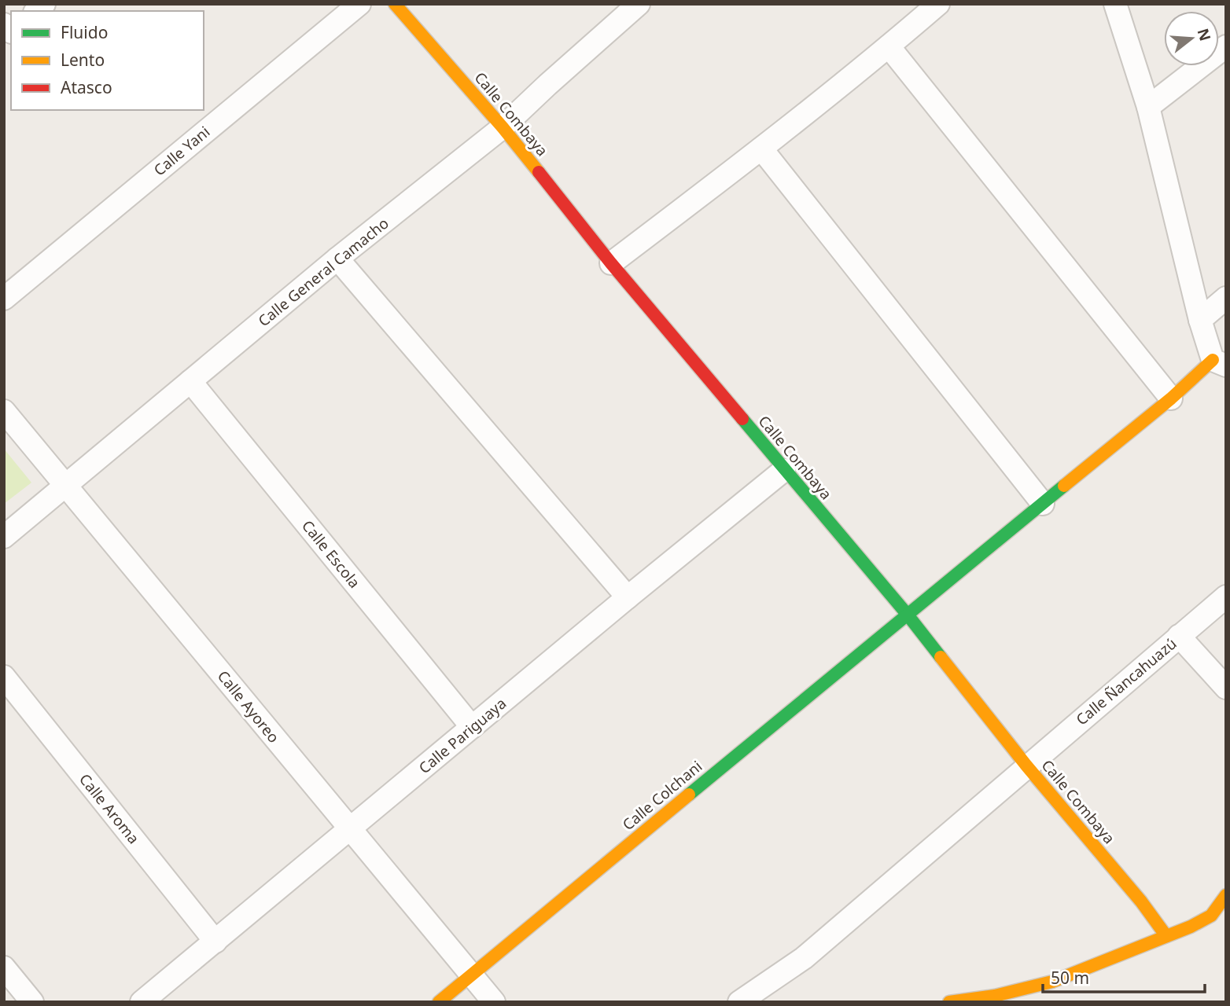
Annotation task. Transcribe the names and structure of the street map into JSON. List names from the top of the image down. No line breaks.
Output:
{"streets":{"street":["Calle Combaya","Calle Yani","Calle General Camacho","Calle Escola","Calle Ñancahuazú","Calle Ayoreo","Calle Pariguaya","Calle Colchani","Calle Aroma"]},"crossings":[["Calle Combaya","Calle General Camacho"],["Calle Combaya","Calle Ñancahuazú"],["Calle Combaya","Calle Pariguaya"],["Calle Combaya","Calle Colchani"],["Calle General Camacho","Calle Escola"],["Calle General Camacho","Calle Ayoreo"],["Calle Escola","Calle Pariguaya"],["Calle Ayoreo","Calle Pariguaya"],["Calle Ayoreo","Calle Colchani"],["Calle Pariguaya","Calle Aroma"]],"legend":["Fluido","Lento","Atasco"],"scale_bar":"50 m","north":"right"}
